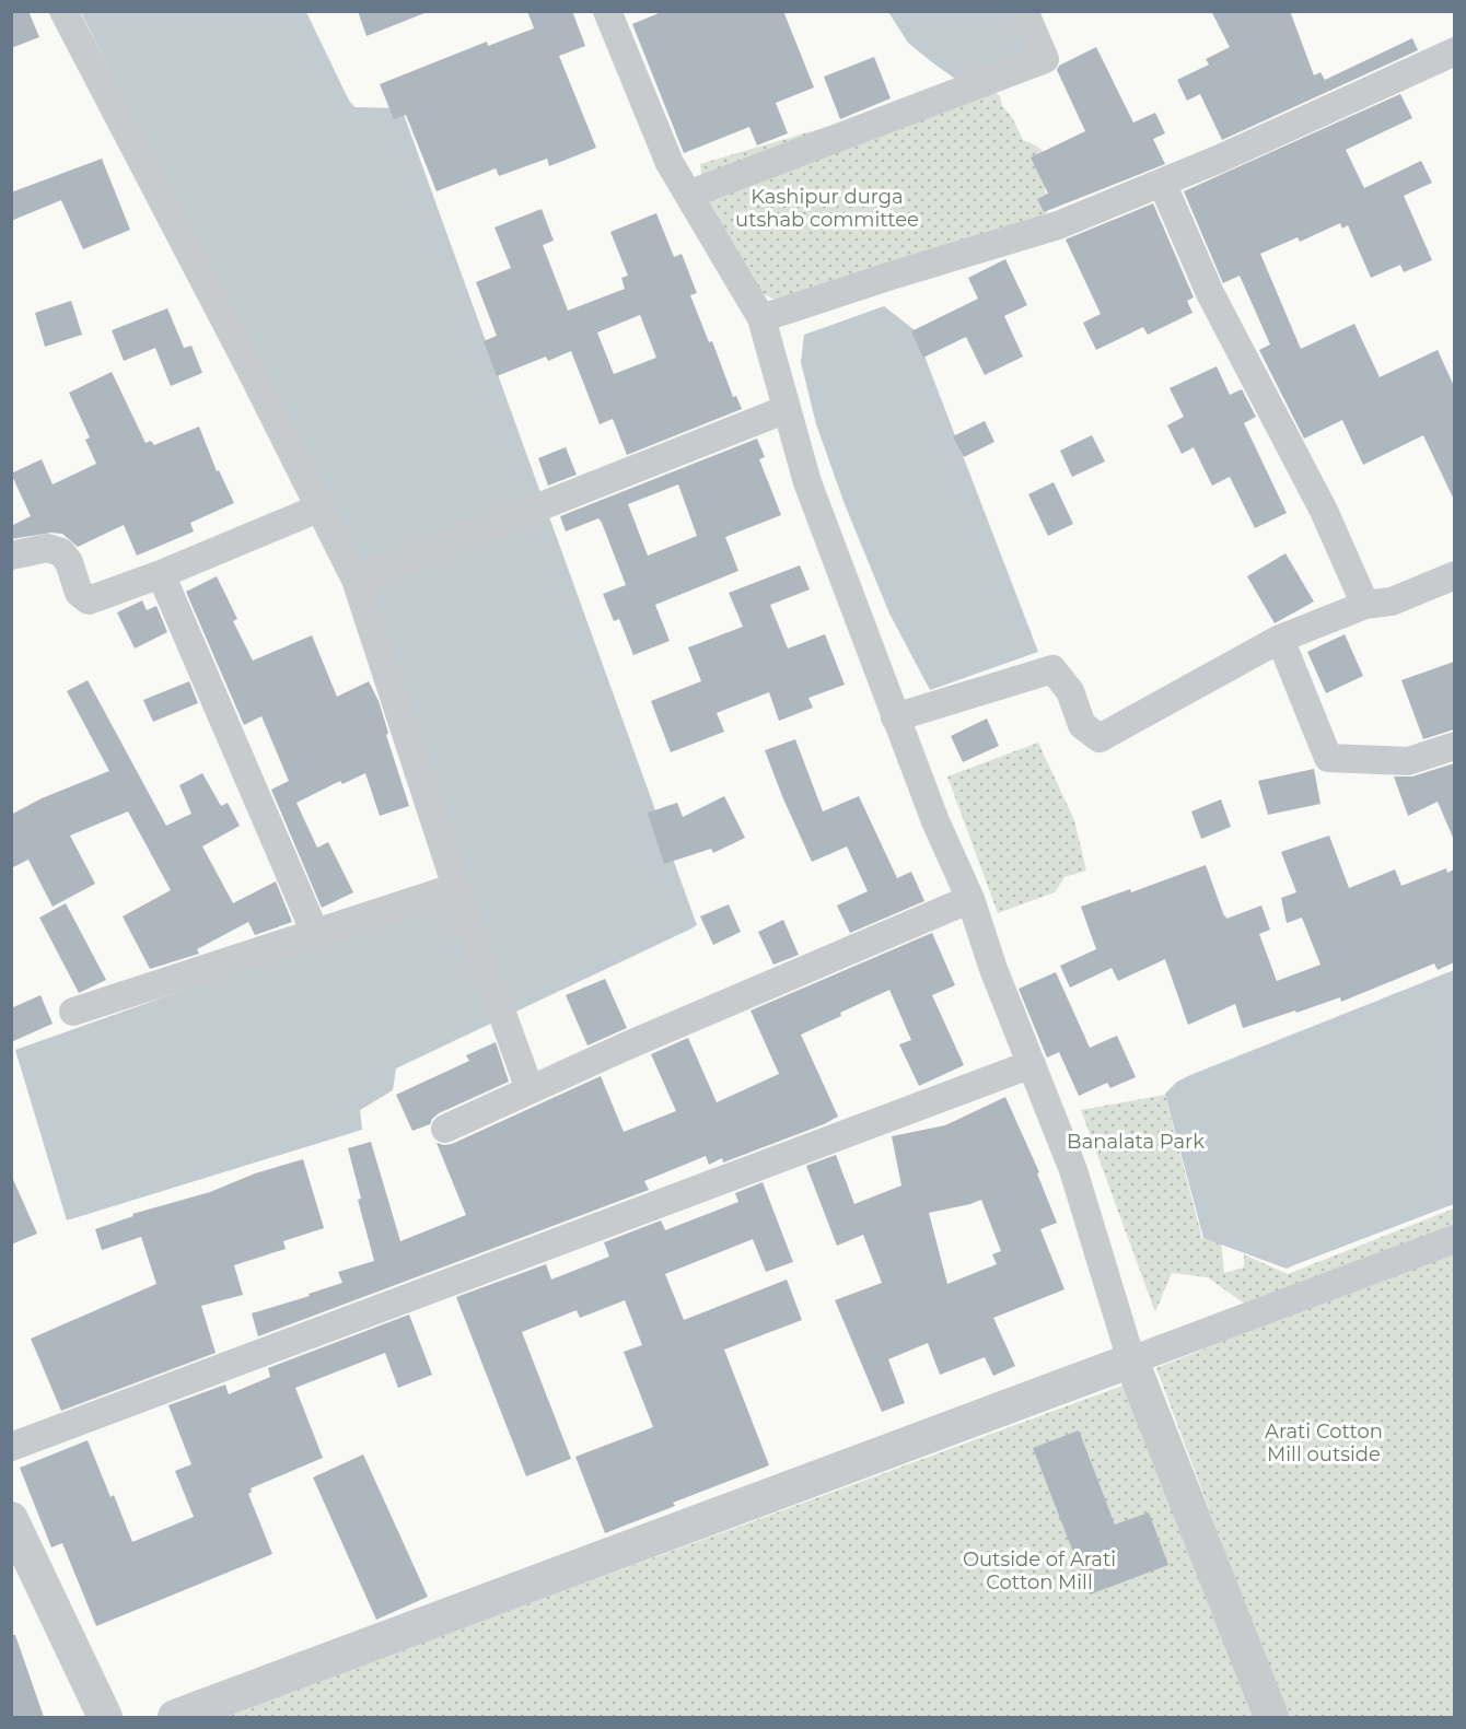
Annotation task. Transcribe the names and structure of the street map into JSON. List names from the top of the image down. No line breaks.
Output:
{"parks":["Kashipur durga utshab committee","Banalata Park","Arati Cotton Mill outside","Outside of Arati Cotton Mill"]}
